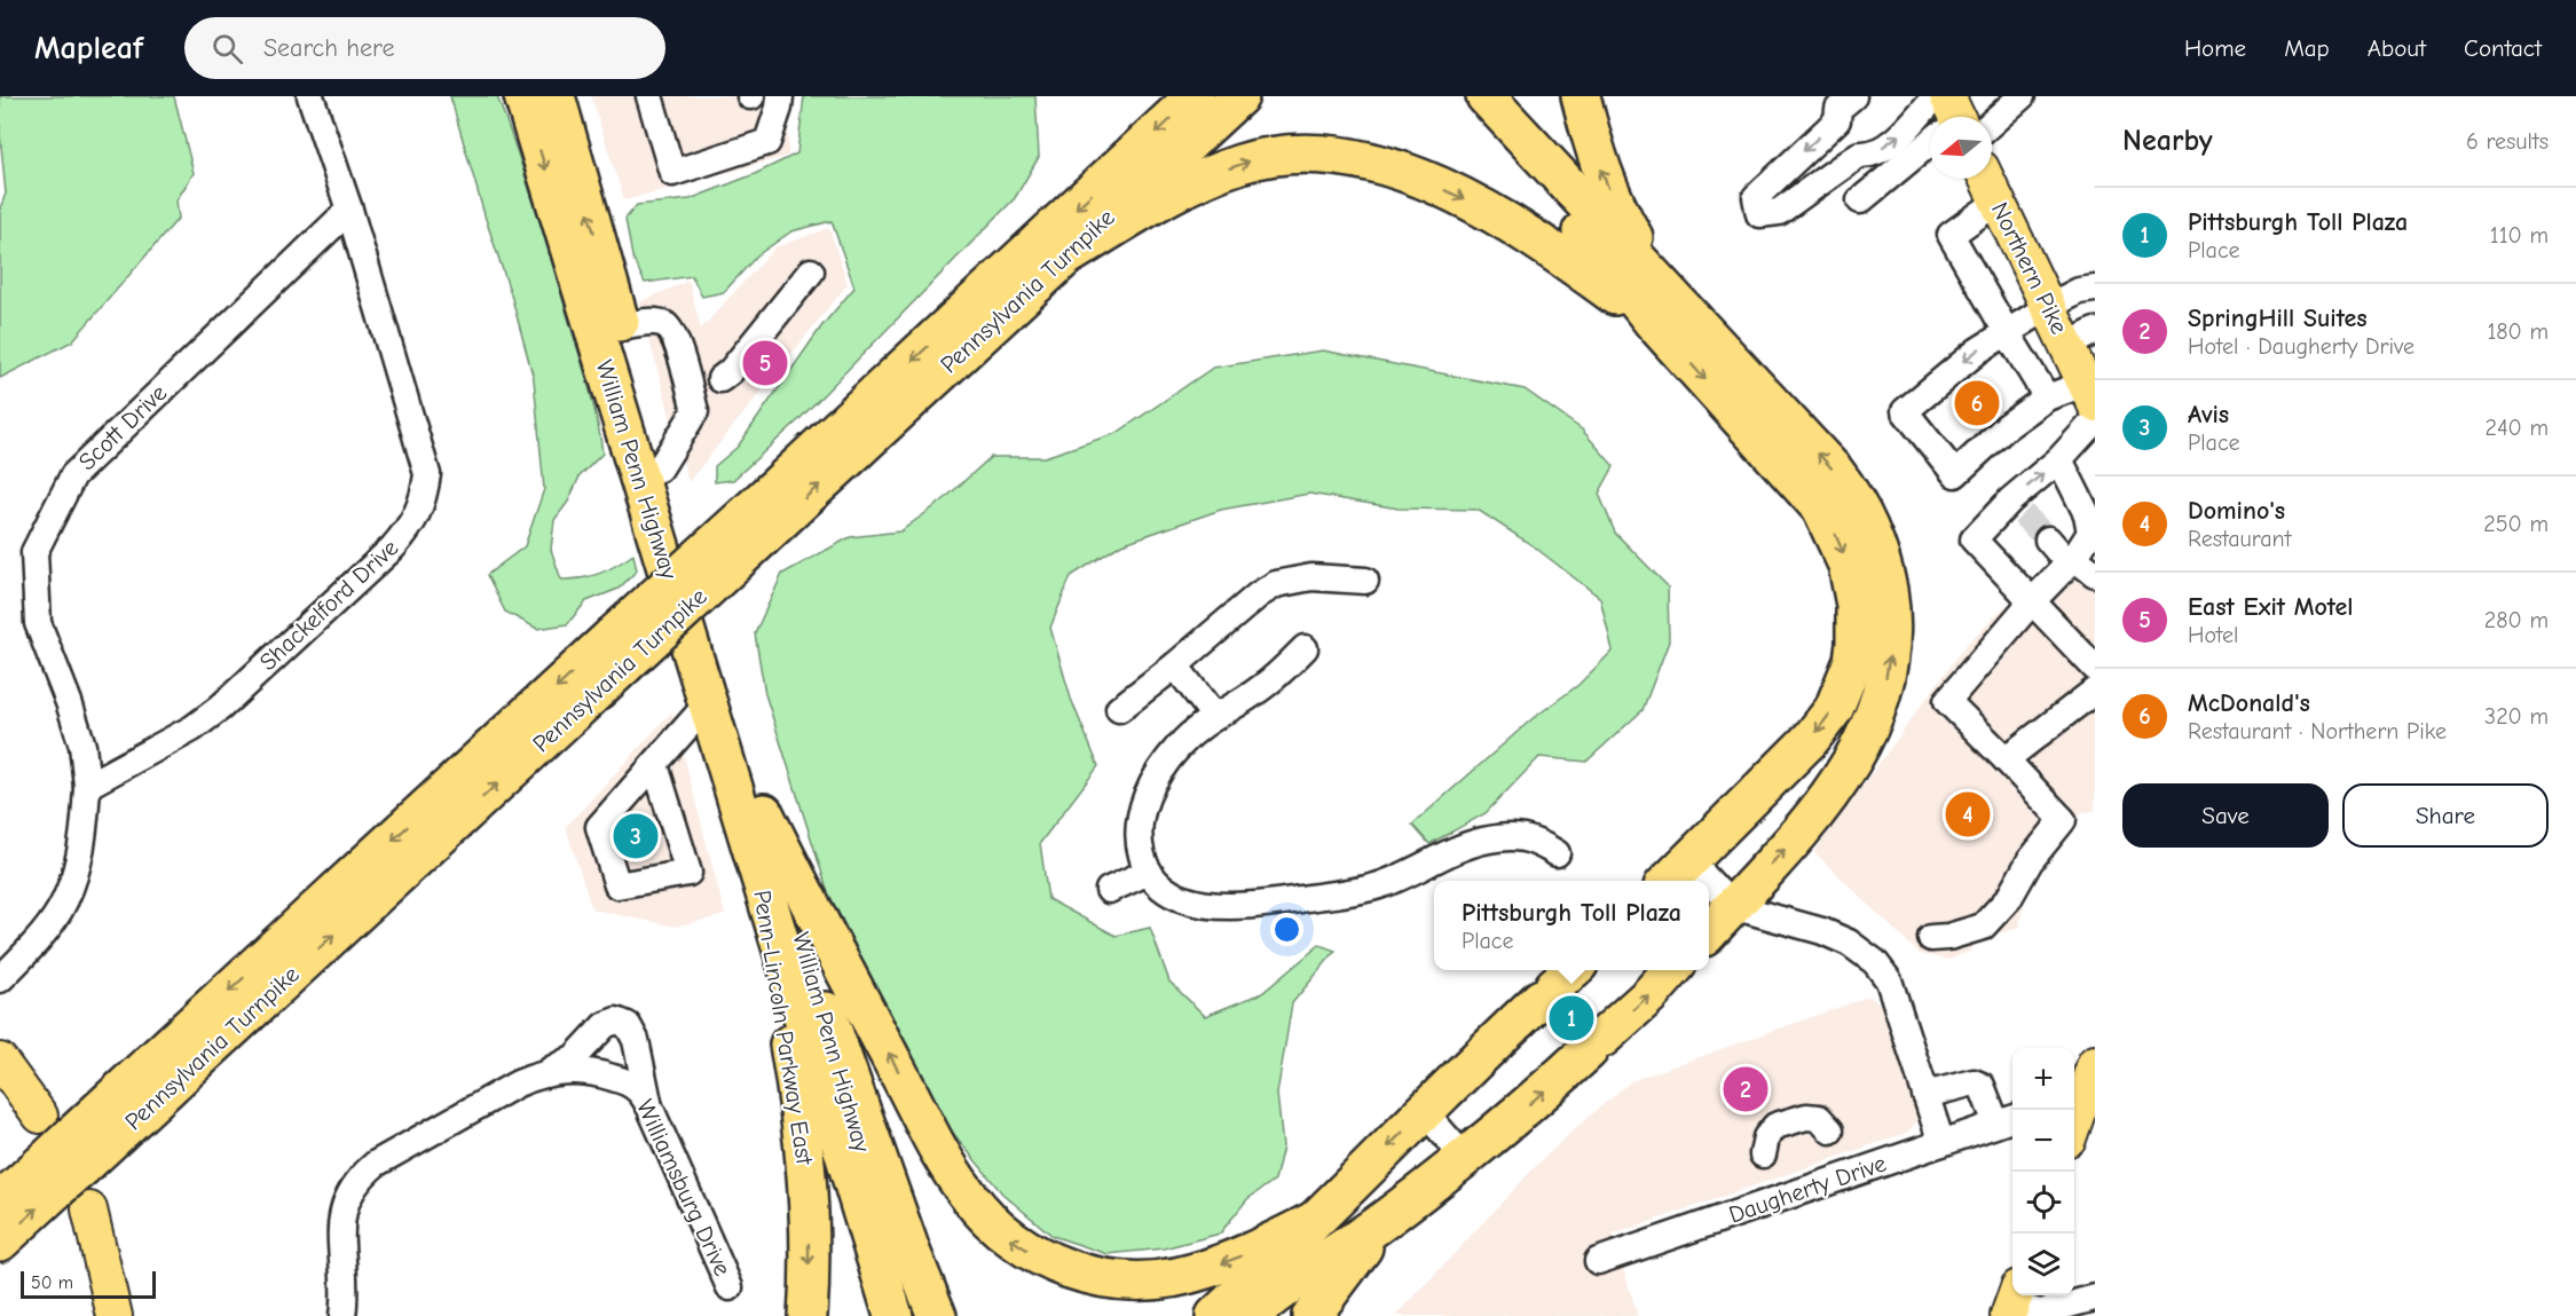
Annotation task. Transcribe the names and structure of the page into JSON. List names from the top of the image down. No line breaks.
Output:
{"streets":{"highway":["Pennsylvania Turnpike","William Penn Highway","Penn-Lincoln Parkway East"],"main road":["Northern Pike"],"street":["Scott Drive","Shackelford Drive","Williamsburg Drive","Daugherty Drive"]},"crossings":[["Scott Drive","Shackelford Drive"],["William Penn Highway","Penn-Lincoln Parkway East"]],"scale_bar":"50 m","north":"left","page":{"header":"Mapleaf","search":"Search here","nav":["Home","Map","About","Contact"],"heading":["Nearby","6 results"],"list":[{"mark":"1","name":"Pittsburgh Toll Plaza","note":"Place","value":"110 m"},{"mark":"2","name":"SpringHill Suites","note":"Hotel · Daugherty Drive","value":"180 m"},{"mark":"3","name":"Avis","note":"Place","value":"240 m"},{"mark":"4","name":"Domino's","note":"Restaurant","value":"250 m"},{"mark":"5","name":"East Exit Motel","note":"Hotel","value":"280 m"},{"mark":"6","name":"McDonald's","note":"Restaurant · Northern Pike","value":"320 m"}],"pins":["5","6","4","3","1","2"],"buttons":["Save","Share"],"popup":["Pittsburgh Toll Plaza","Place"],"map_buttons":["+","−"],"scale":"50 m"}}
